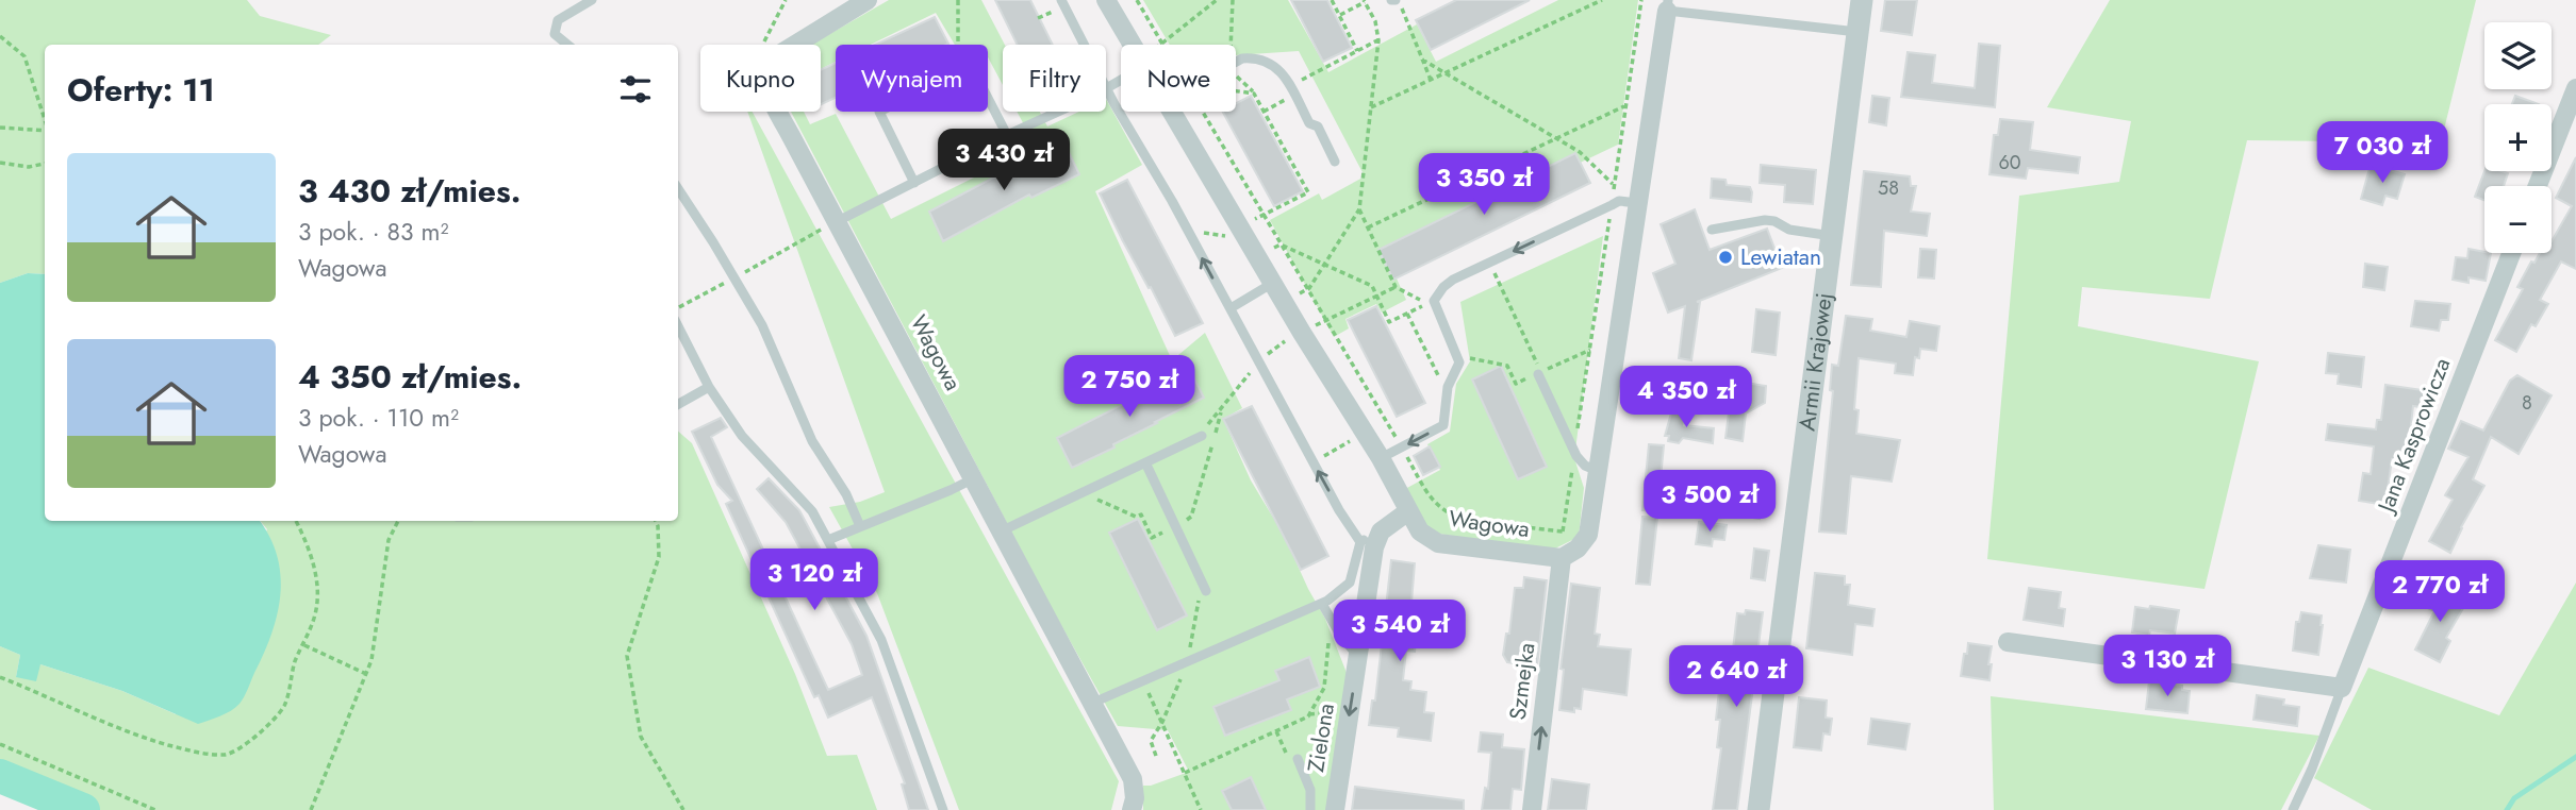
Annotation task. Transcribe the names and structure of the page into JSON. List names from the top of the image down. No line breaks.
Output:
{"streets":{"street":["Wagowa","Armii Krajowej","Jana Kasprowicza","Szmejka","Zielona"]},"crossings":[["Wagowa","Szmejka"]],"one_way":["Szmejka","Zielona"],"places":["Lewiatan"],"house_numbers":["60","58","8"],"page":{"map_buttons":["+","−"],"chip":["Kupno","Wynajem","Filtry","Nowe"],"heading":"Oferty: 11","price":["7 030 zł","3 430 zł","3 350 zł","2 750 zł","4 350 zł","3 500 zł","3 120 zł","2 770 zł","3 540 zł","3 130 zł","2 640 zł"],"list":[{"name":"3 430 zł/mies.","note":"3 pok. · 83 m² · Wagowa"},{"name":"4 350 zł/mies.","note":"3 pok. · 110 m² · Wagowa"}]}}
